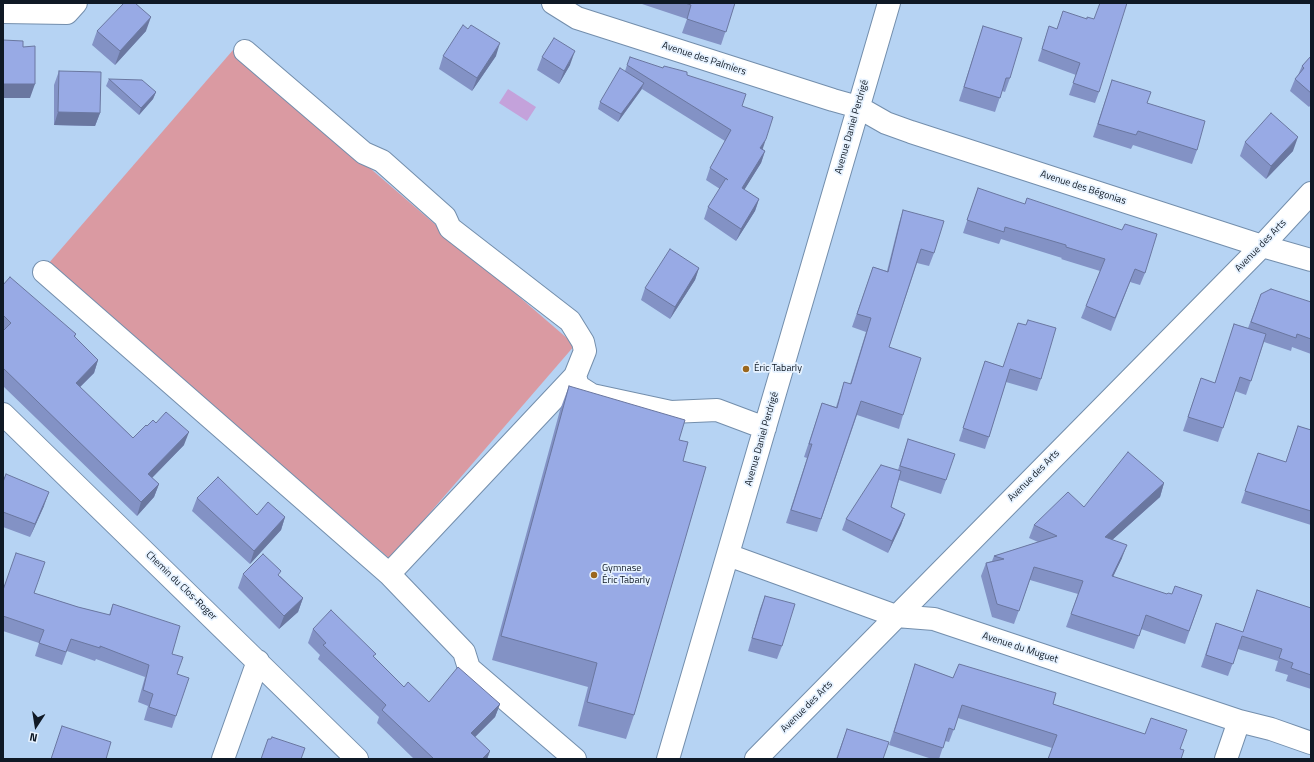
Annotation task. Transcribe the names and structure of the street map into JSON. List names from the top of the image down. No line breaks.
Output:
{"streets":{"street":["Avenue des Palmiers","Avenue Daniel Perdrigé","Avenue des Bégonias","Avenue des Arts","Chemin du Clos-Roger","Avenue du Muguet"]},"crossings":[["Avenue des Palmiers","Avenue Daniel Perdrigé"],["Avenue des Palmiers","Avenue des Bégonias"],["Avenue Daniel Perdrigé","Avenue des Bégonias"],["Avenue Daniel Perdrigé","Avenue du Muguet"],["Avenue des Bégonias","Avenue des Arts"],["Avenue des Arts","Avenue du Muguet"]],"places":["Éric Tabarly","Gymnase Éric Tabarly"],"north":"bottom"}
